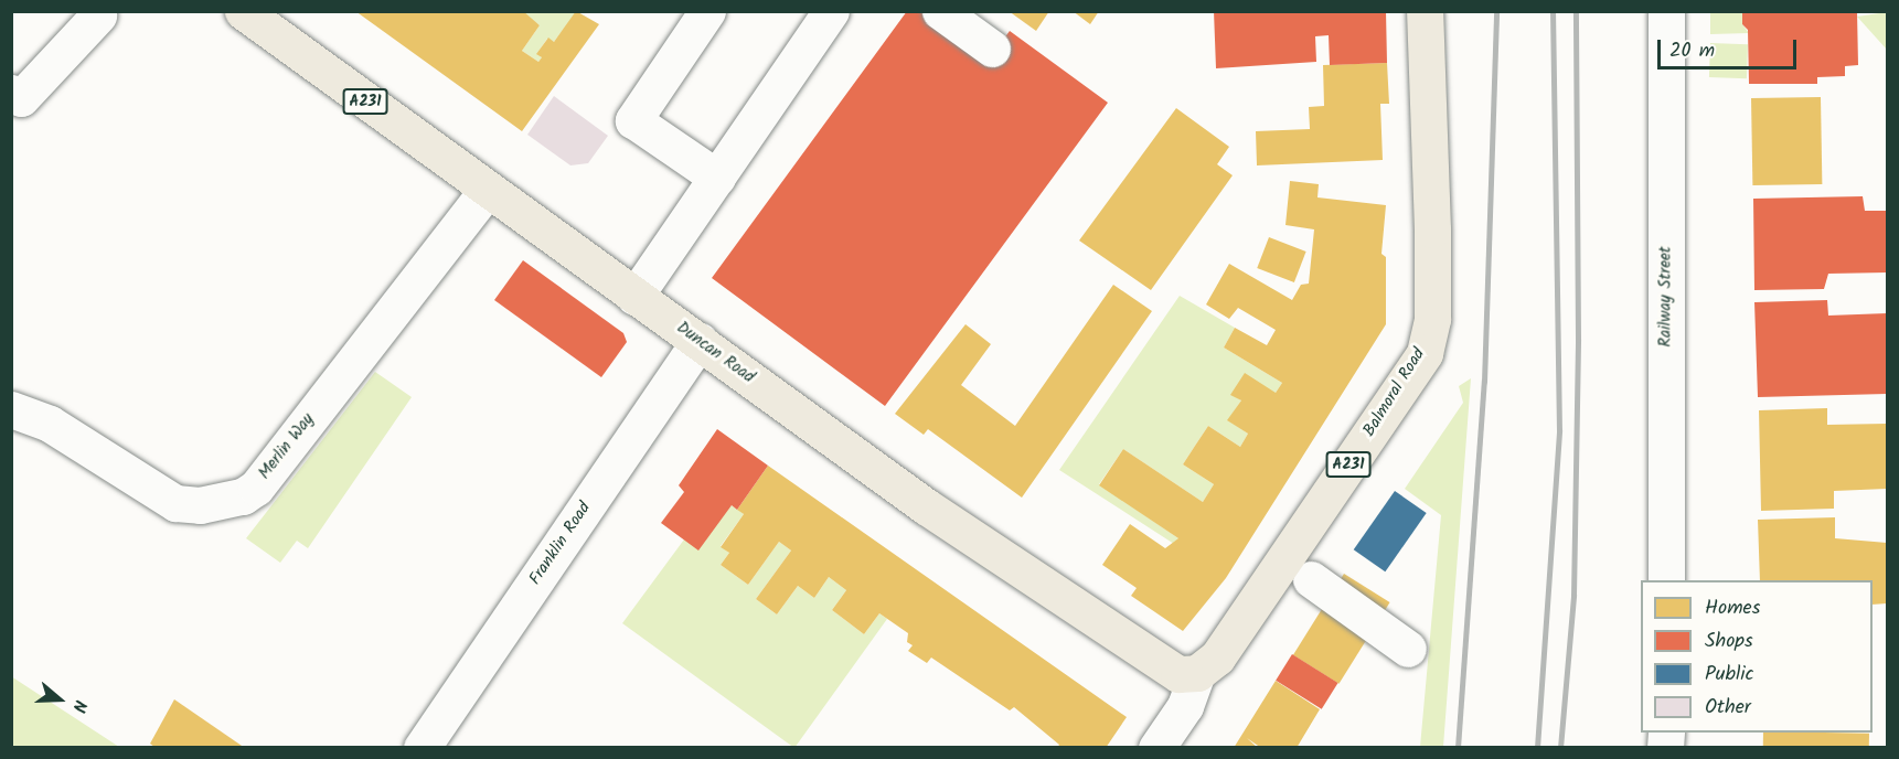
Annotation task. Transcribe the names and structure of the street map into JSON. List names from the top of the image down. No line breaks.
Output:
{"streets":{"main road":["A231","Duncan Road","Balmoral Road"],"street":["Railway Street","Merlin Way","Franklin Road"]},"crossings":[["Duncan Road","Balmoral Road"],["Duncan Road","Merlin Way"],["Duncan Road","Franklin Road"]],"legend":["Homes","Shops","Public","Other"],"scale_bar":"20 m","north":"right"}
